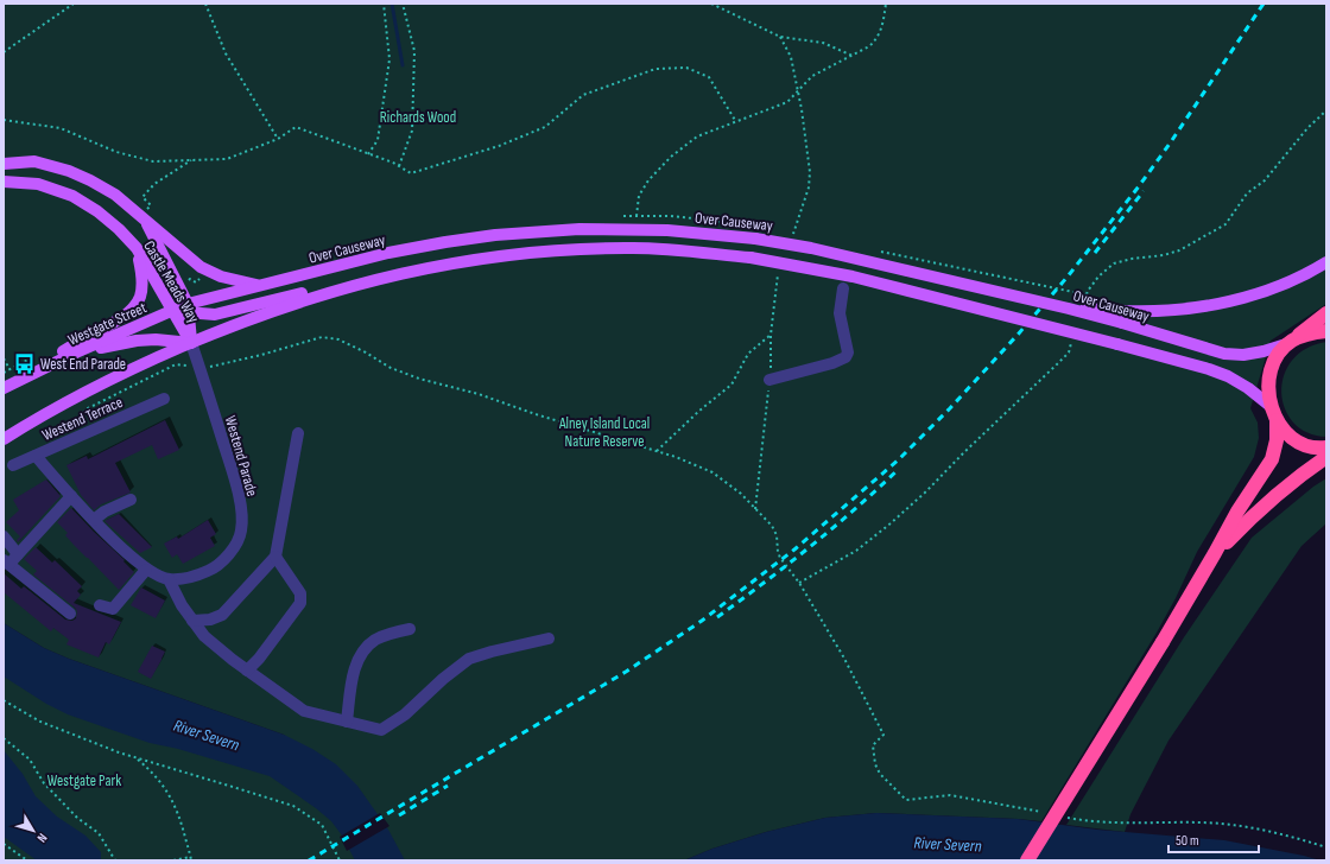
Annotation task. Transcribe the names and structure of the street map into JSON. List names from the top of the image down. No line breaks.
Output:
{"streets":{"main road":["Over Causeway","Castle Meads Way","Westgate Street"],"street":["Westend Terrace","Westend Parade"]},"crossings":[["Over Causeway","Castle Meads Way"],["Over Causeway","Westgate Street"],["Castle Meads Way","Westgate Street"],["Castle Meads Way","Westend Parade"],["Westend Terrace","Westend Parade"]],"water":["River Severn"],"parks":["Richards Wood","Alney Island Local Nature Reserve","Westgate Park"],"places":{"bus stop":["West End Parade"]},"scale_bar":"50 m","north":"bottom right"}
